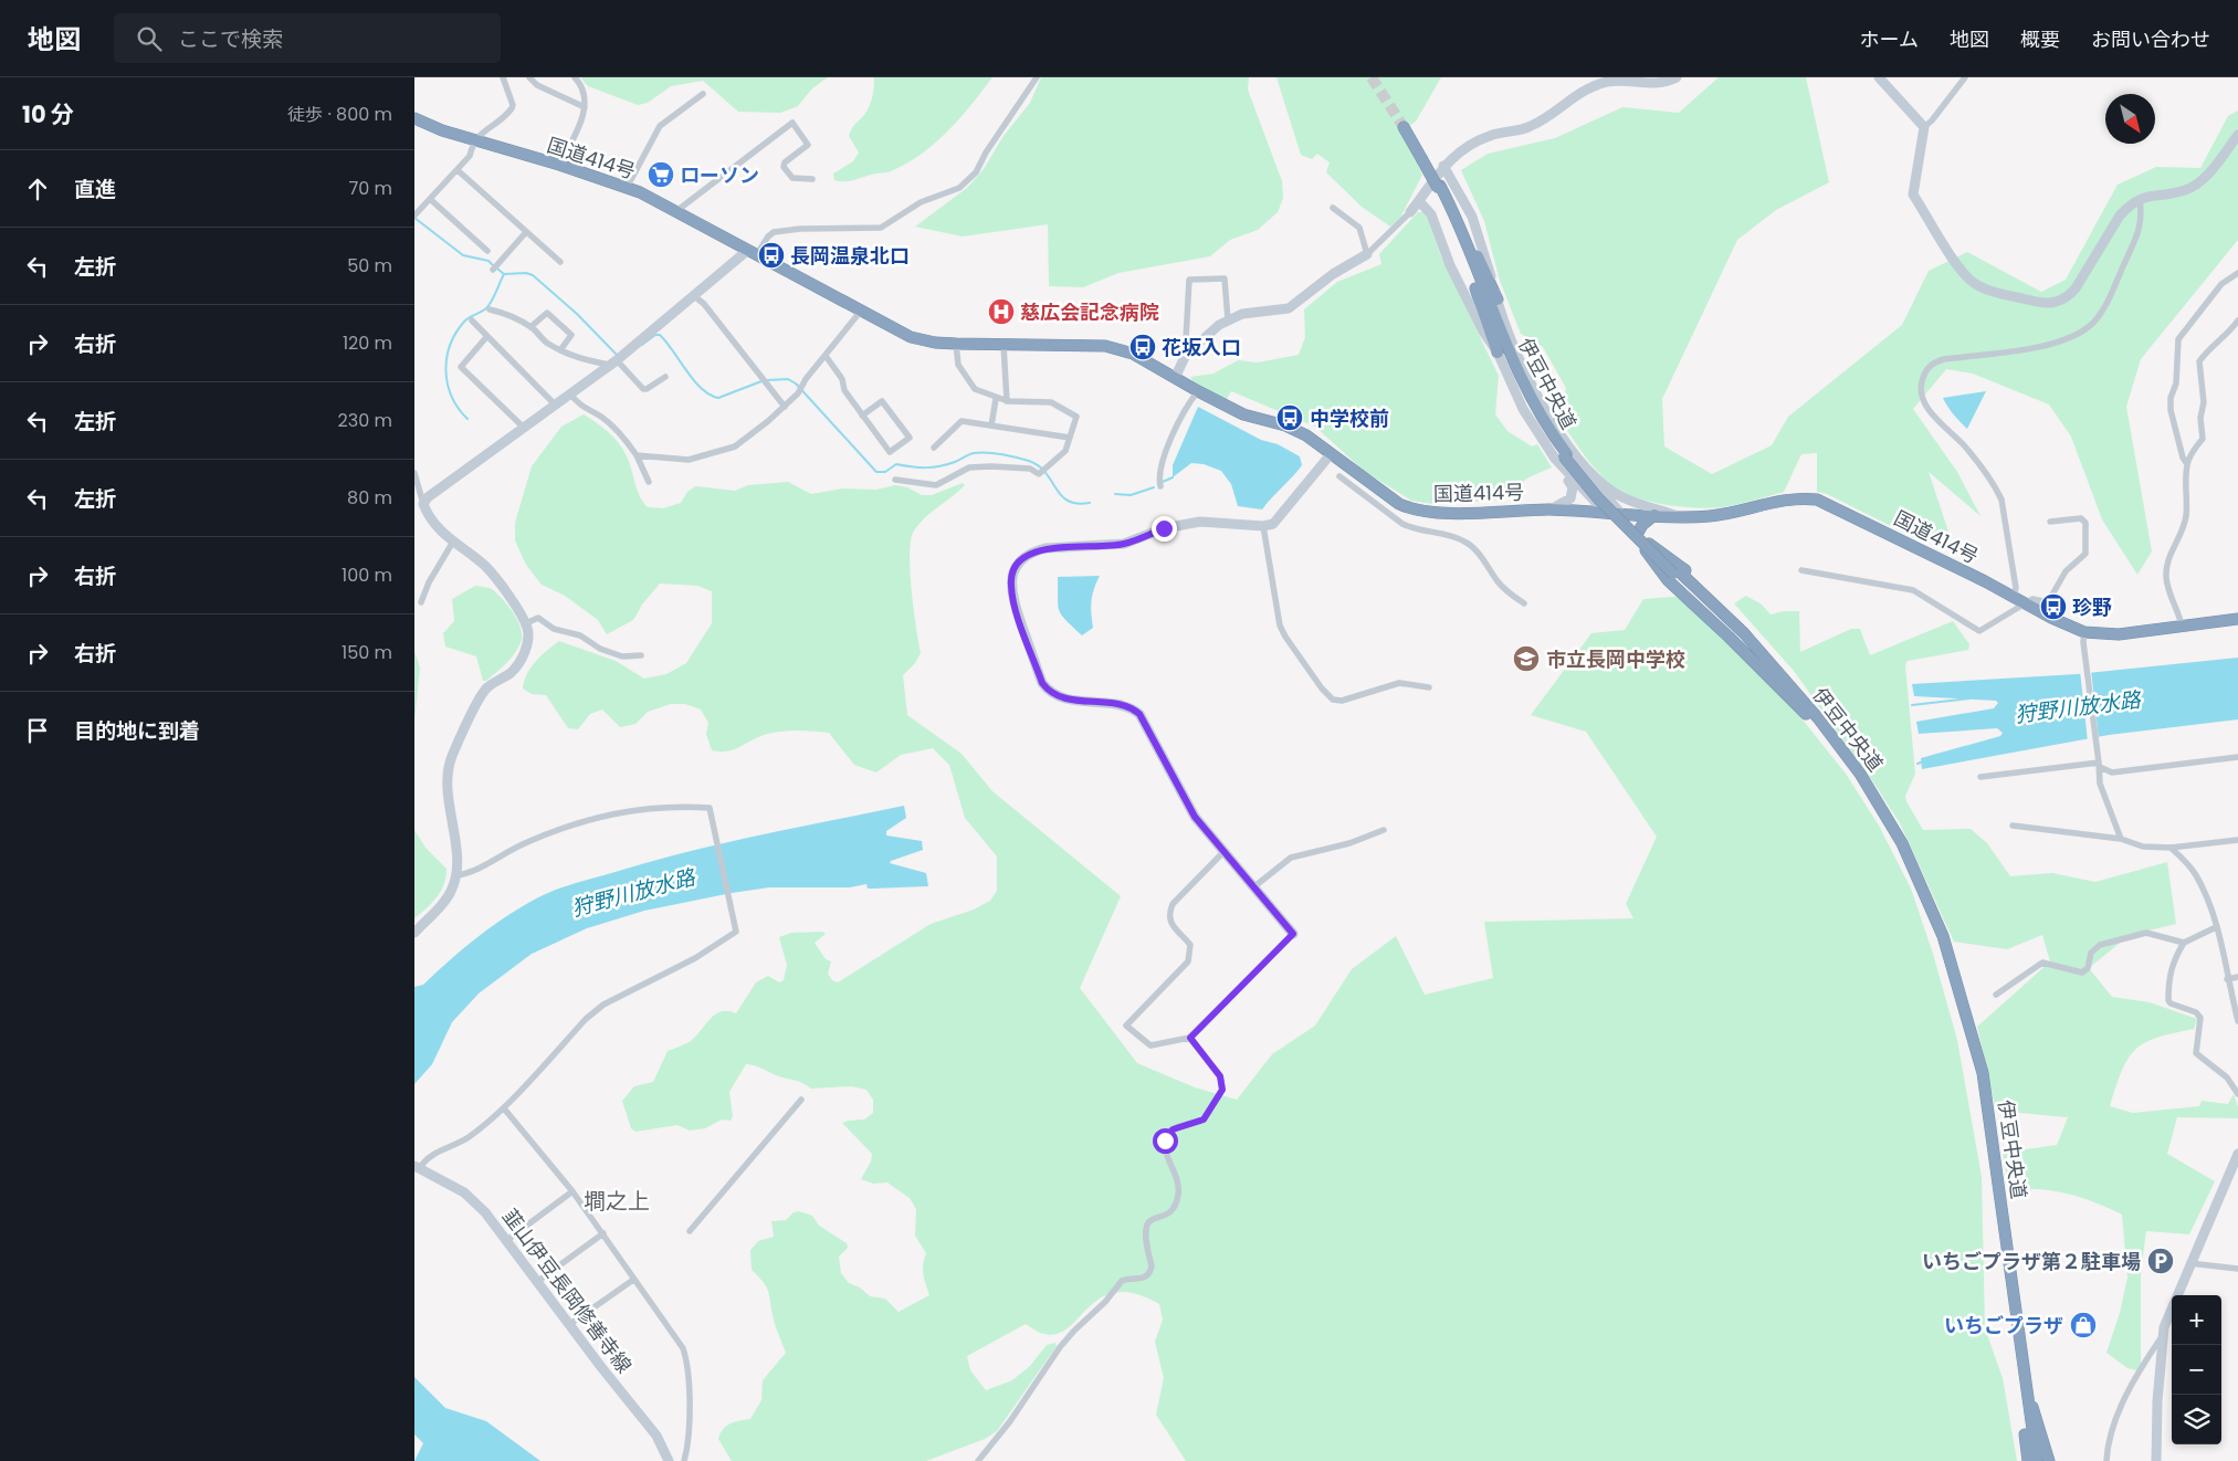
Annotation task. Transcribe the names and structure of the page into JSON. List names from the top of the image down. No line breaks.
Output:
{"streets":{"highway":["国道414号","伊豆中央道"],"street":["韮山伊豆長岡修善寺線"]},"districts":["墹之上"],"water":["狩野川放水路"],"places":{"supermarket":["ローソン"],"bus stop":["長岡温泉北口","花坂入口","中学校前","珍野"],"hospital":["慈広会記念病院"],"school or university":["市立長岡中学校"],"parking":["いちごプラザ第２駐車場"],"shop":["いちごプラザ"]},"north":"bottom right","page":{"header":"地図","search":"ここで検索","nav":["ホーム","地図","概要","お問い合わせ"],"heading":["10 分","徒歩 · 800 m"],"list":[["直進","70 m"],["左折","50 m"],["右折","120 m"],["左折","230 m"],["左折","80 m"],["右折","100 m"],["右折","150 m"],"目的地に到着"],"map_buttons":["+","−"]}}
